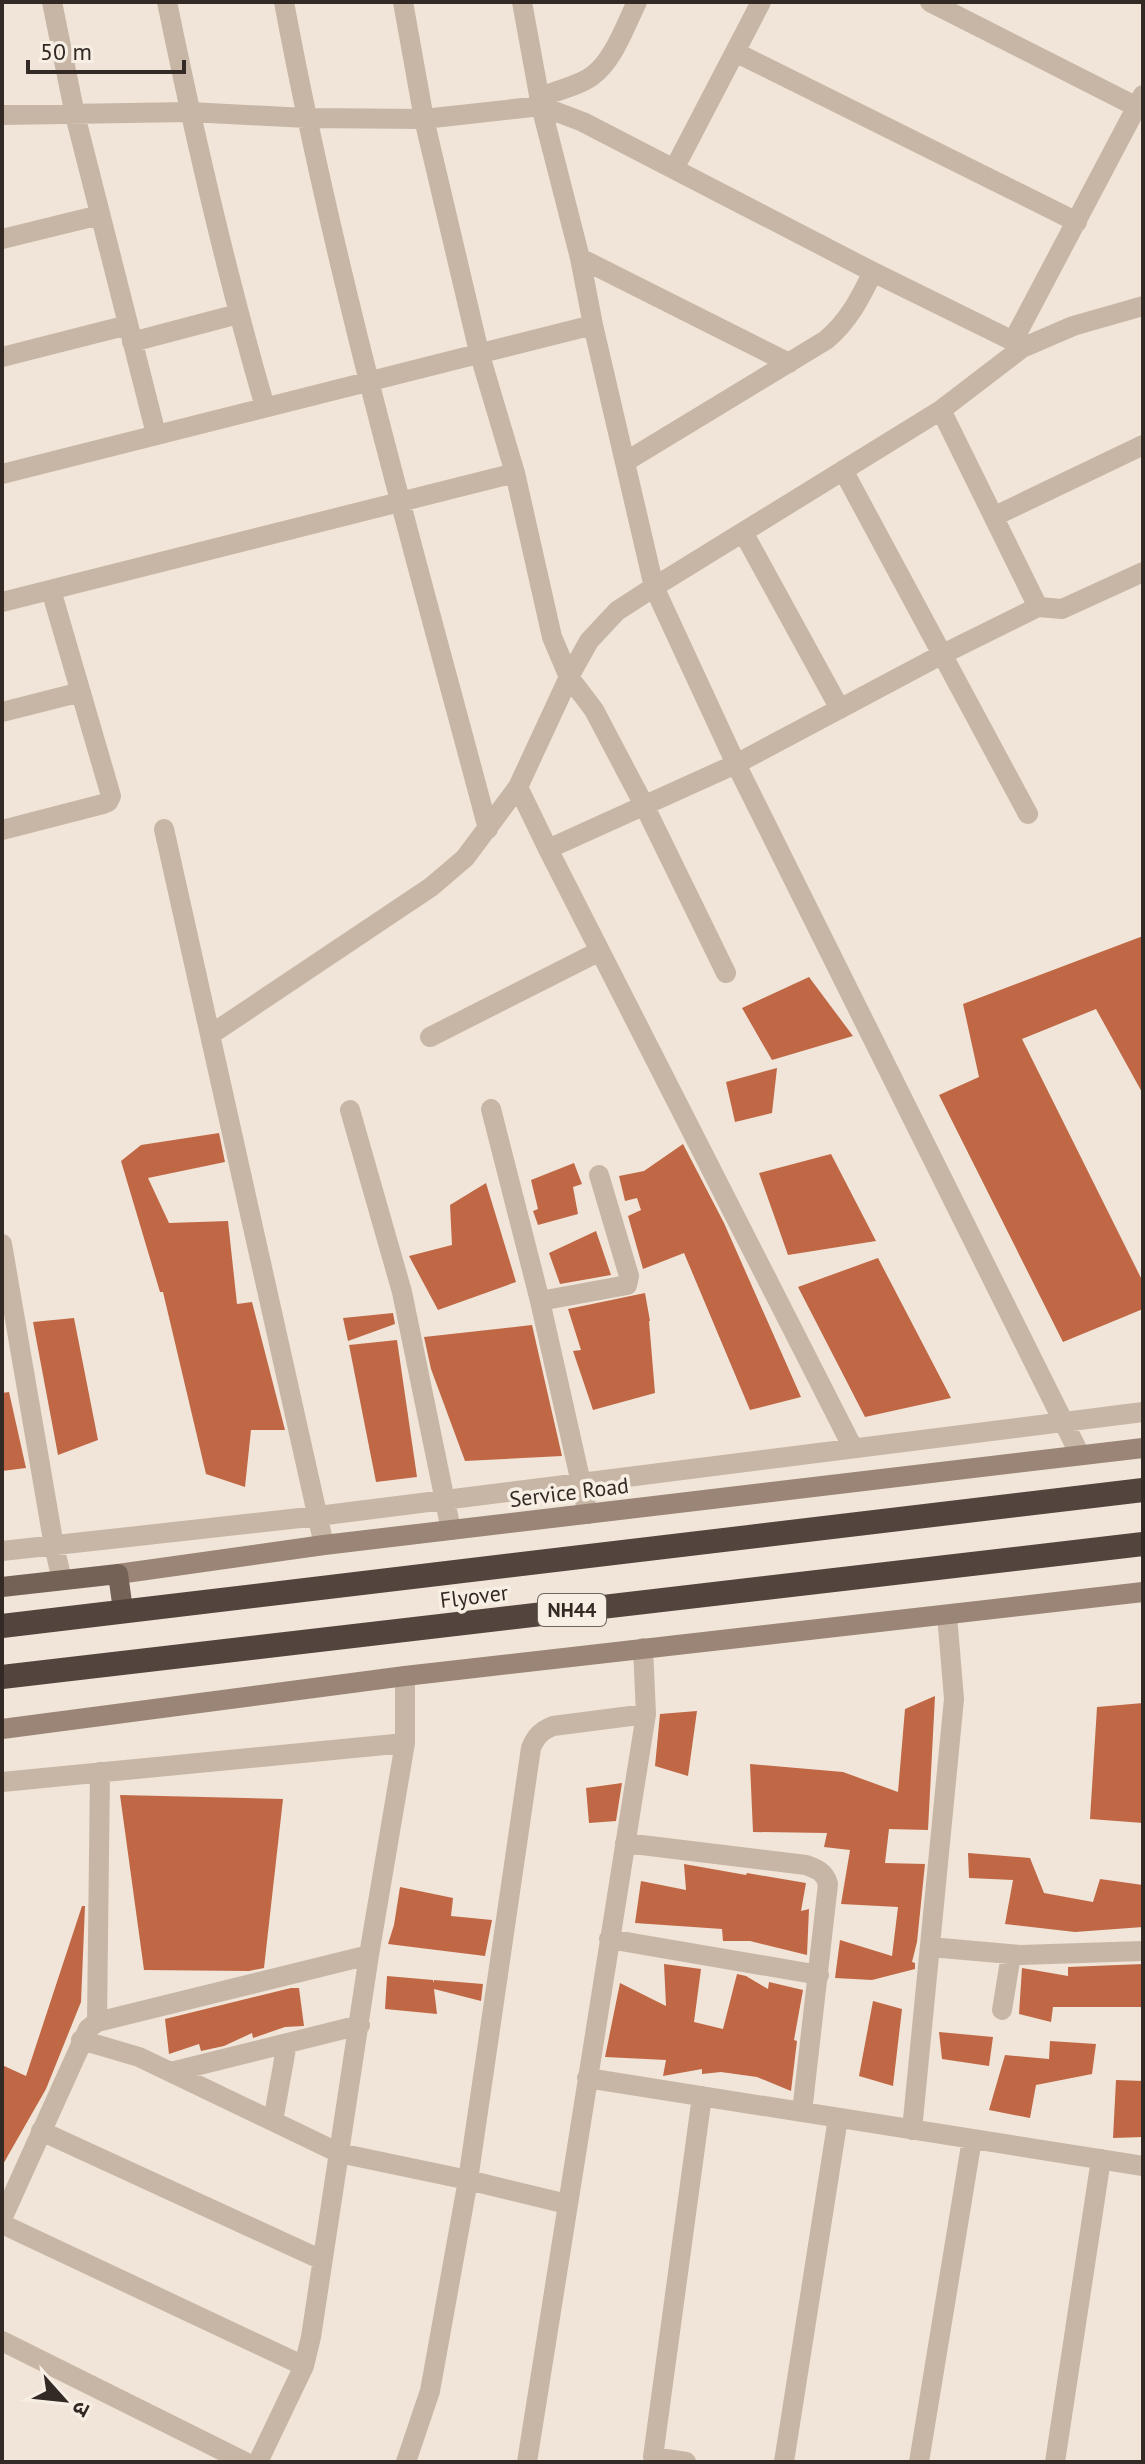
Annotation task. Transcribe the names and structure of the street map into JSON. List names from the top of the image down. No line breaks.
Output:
{"streets":{"highway":["Flyover","NH44"],"main road":["Service Road"]},"crossings":[["Flyover","NH44"]],"scale_bar":"50 m","north":"bottom right"}
